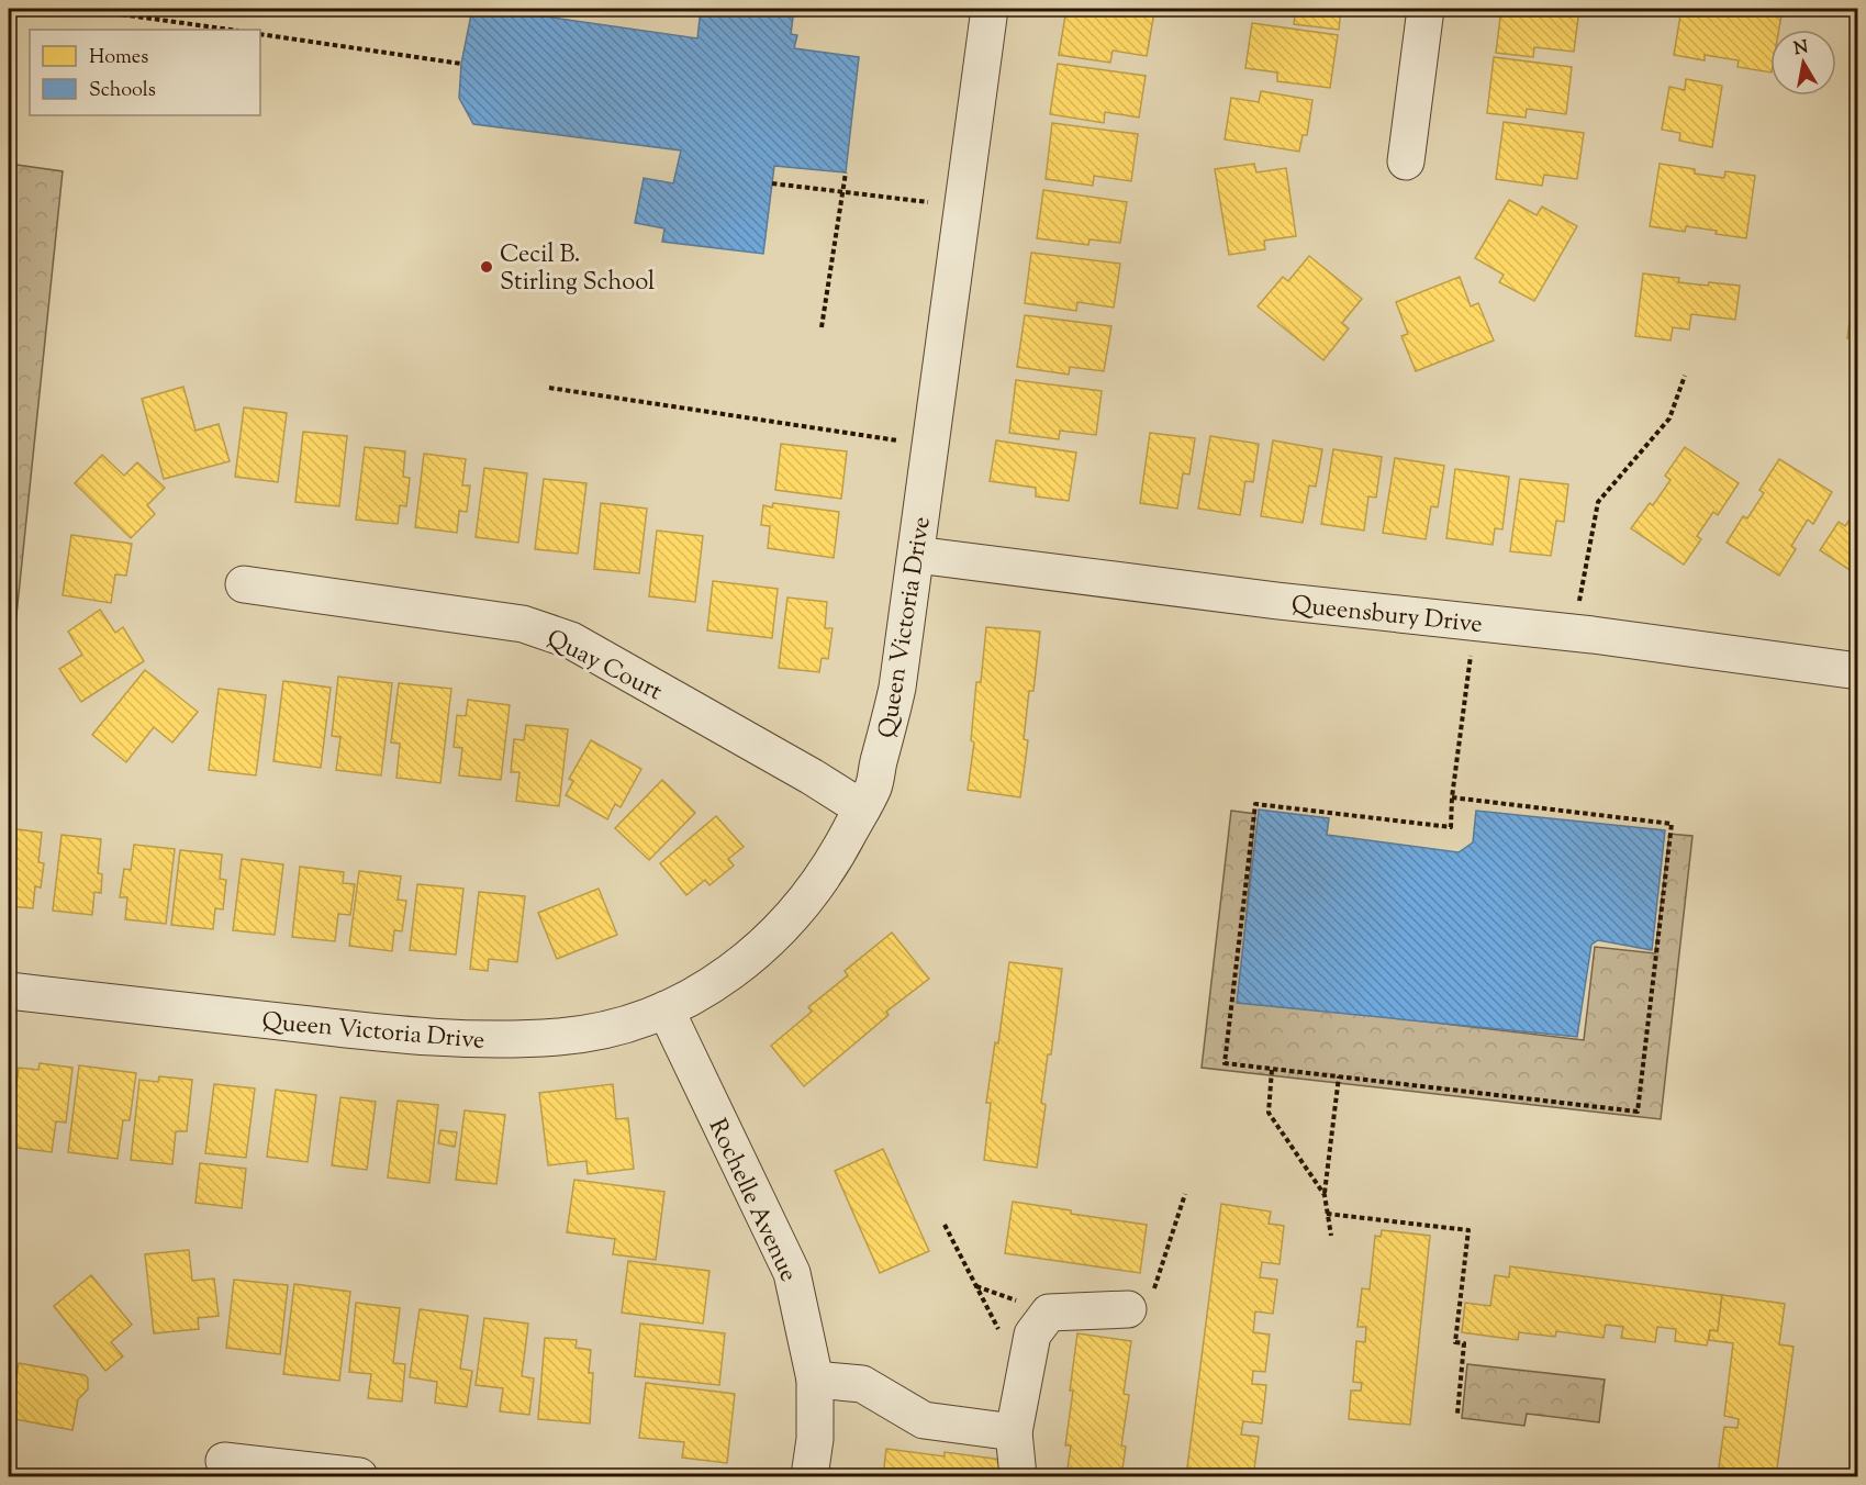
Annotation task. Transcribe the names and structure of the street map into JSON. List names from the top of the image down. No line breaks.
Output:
{"streets":{"street":["Queensbury Drive","Queen Victoria Drive","Quay Court","Rochelle Avenue"]},"crossings":[["Queensbury Drive","Queen Victoria Drive"],["Queen Victoria Drive","Quay Court"],["Queen Victoria Drive","Rochelle Avenue"]],"places":["Cecil B. Stirling School"],"legend":["Homes","Schools"],"north":"top"}
